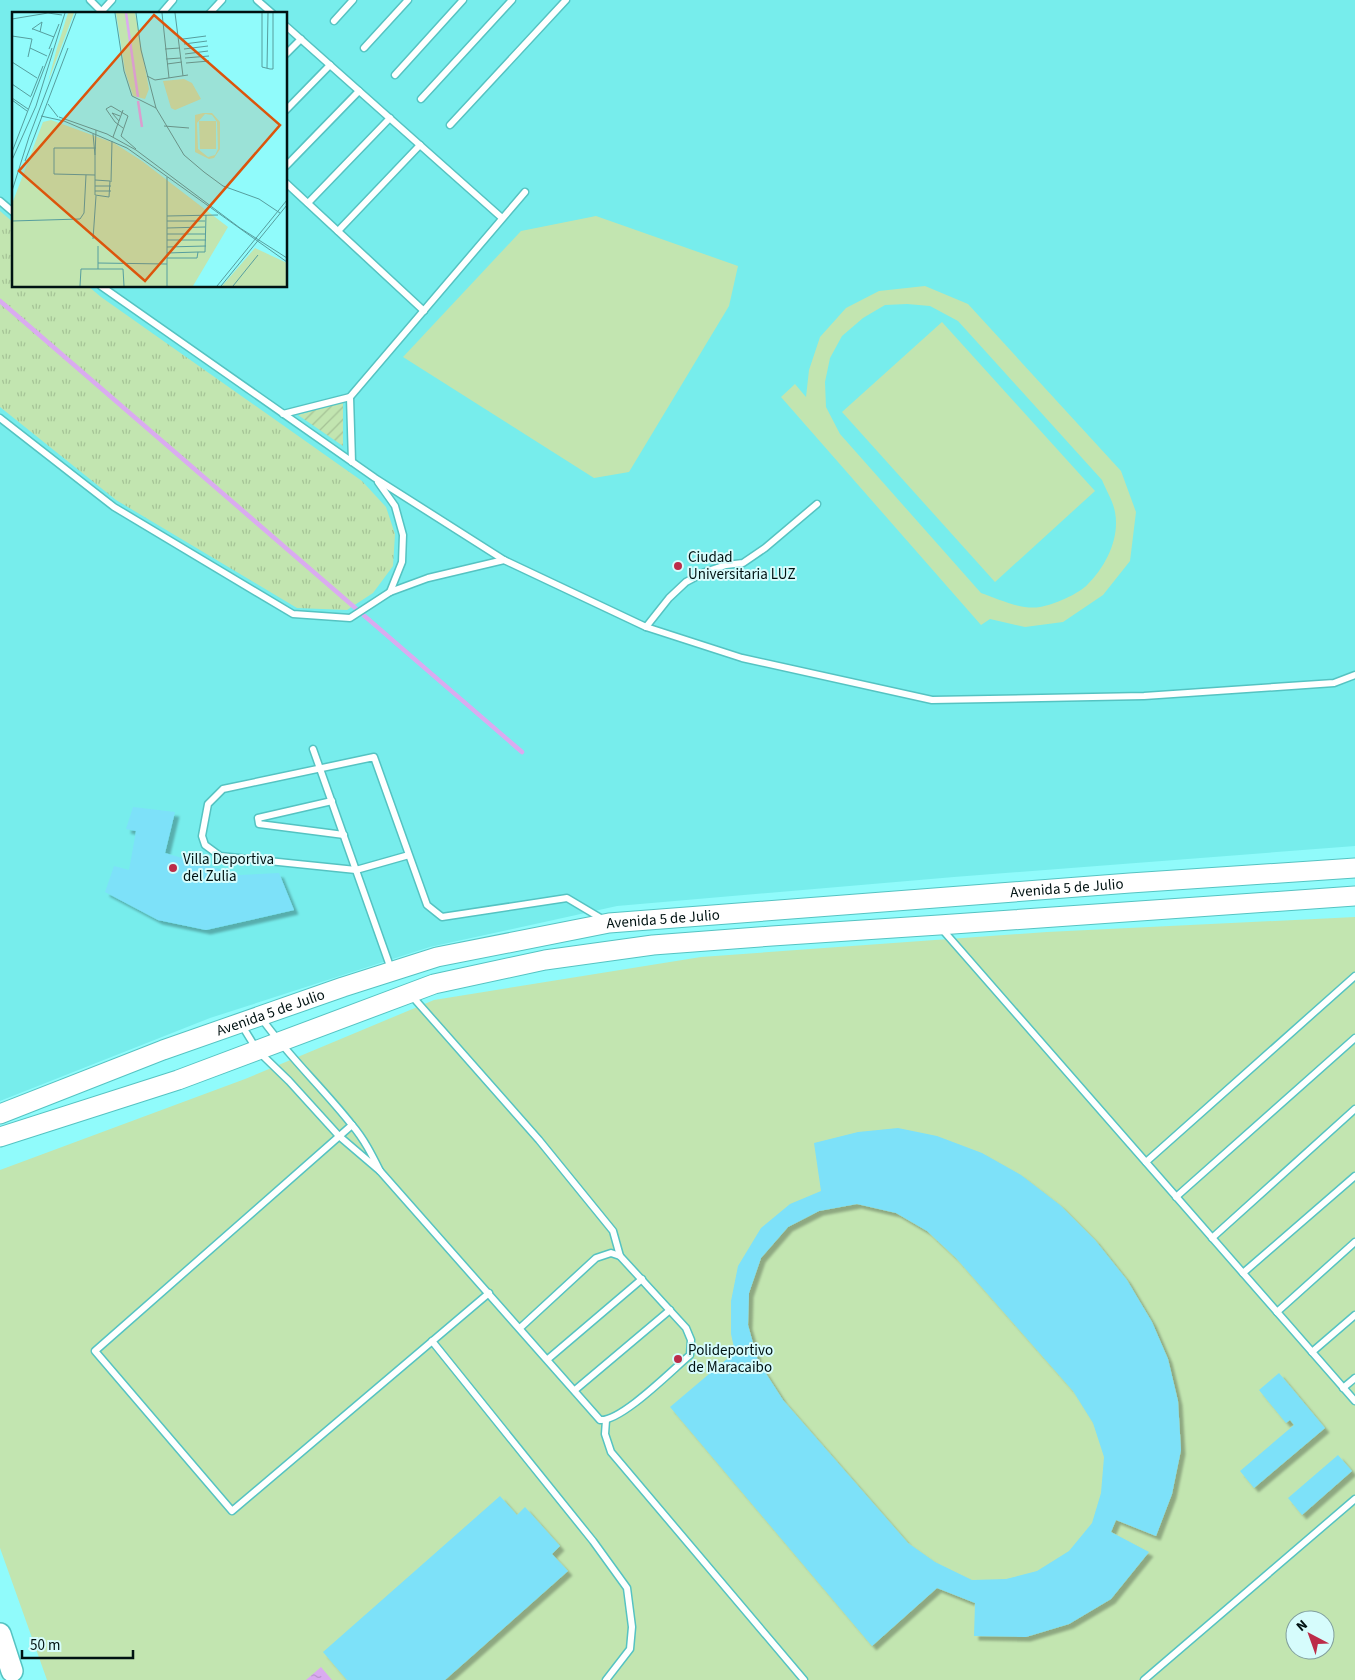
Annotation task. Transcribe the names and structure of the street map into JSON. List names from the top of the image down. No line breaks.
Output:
{"streets":{"main road":["Avenida 5 de Julio"]},"places":["Ciudad Universitaria LUZ","Villa Deportiva del Zulia","Polideportivo de Maracaibo"],"scale_bar":"50 m","north":"top left"}
